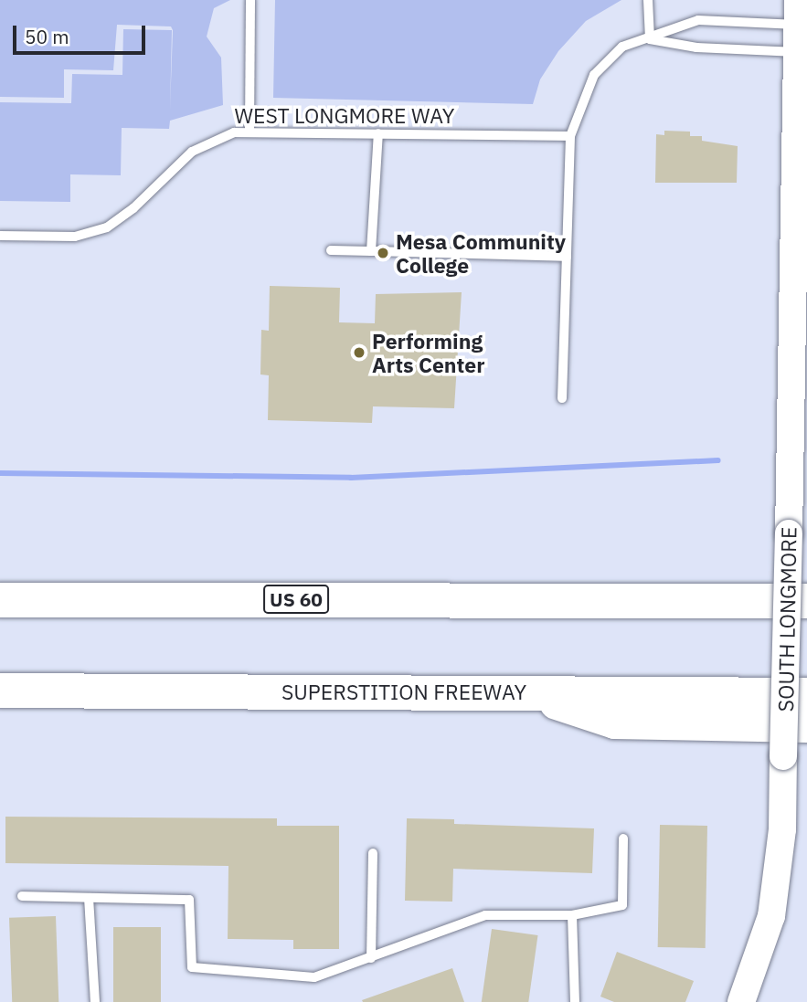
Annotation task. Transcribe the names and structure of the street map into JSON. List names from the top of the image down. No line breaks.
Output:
{"streets":{"highway":["US 60","SUPERSTITION FREEWAY"],"street":["SOUTH LONGMORE"],"lane":["WEST LONGMORE WAY"]},"places":["Mesa Community College","Performing Arts Center"],"scale_bar":"50 m"}
